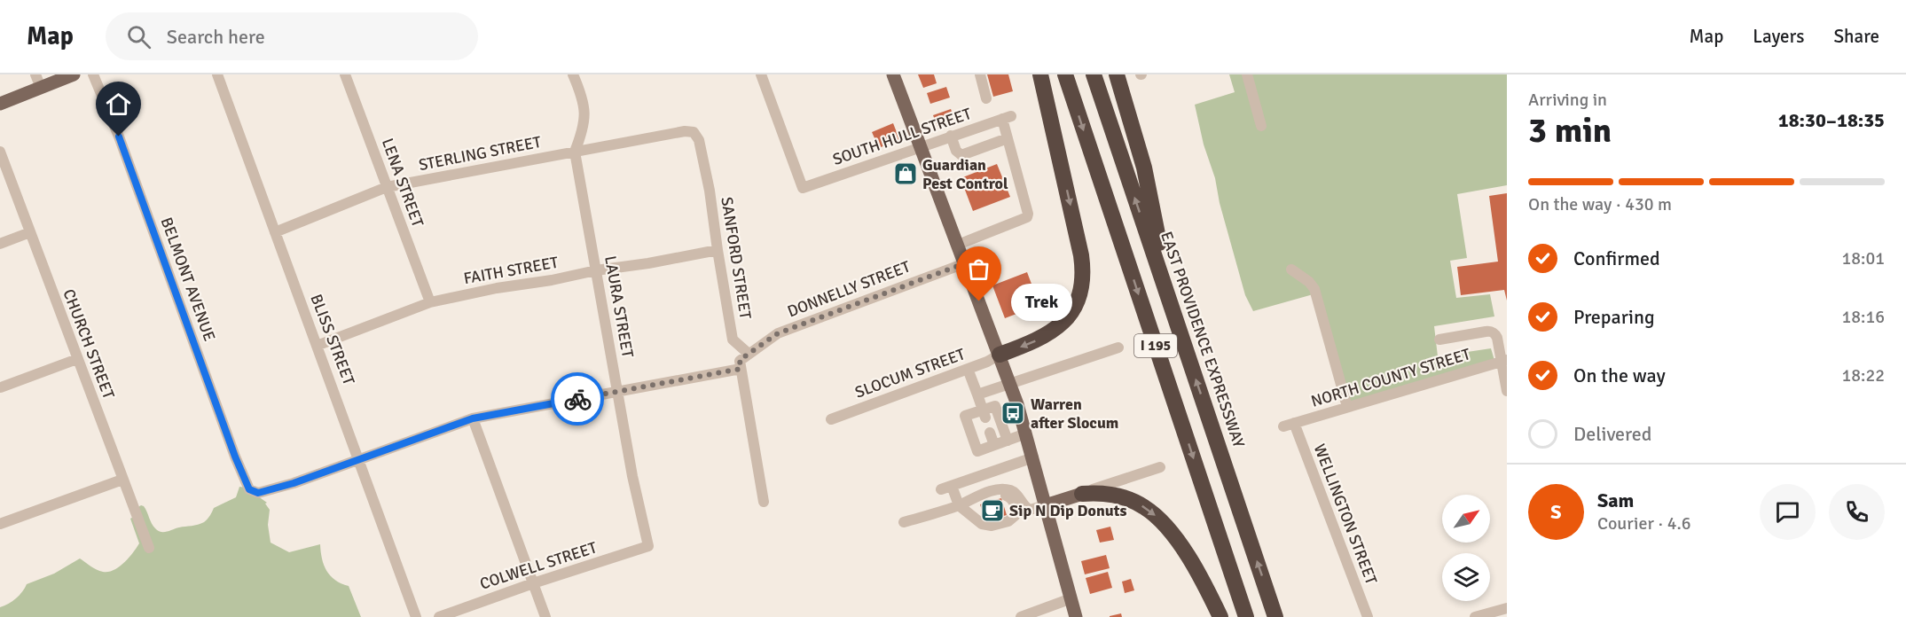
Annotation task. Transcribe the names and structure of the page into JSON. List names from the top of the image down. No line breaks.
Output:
{"streets":{"highway":["EAST PROVIDENCE EXPRESSWAY","I 195"],"street":["SOUTH HULL STREET","STERLING STREET","LENA STREET","SANFORD STREET","FAITH STREET","BELMONT AVENUE","DONNELLY STREET","LAURA STREET","BLISS STREET","CHURCH STREET","SLOCUM STREET","NORTH COUNTY STREET","WELLINGTON STREET","COLWELL STREET"]},"crossings":[["STERLING STREET","LENA STREET"],["STERLING STREET","SANFORD STREET"],["STERLING STREET","LAURA STREET"],["STERLING STREET","BLISS STREET"],["LENA STREET","FAITH STREET"],["SANFORD STREET","FAITH STREET"],["SANFORD STREET","DONNELLY STREET"],["FAITH STREET","LAURA STREET"],["FAITH STREET","BLISS STREET"],["BELMONT AVENUE","BLISS STREET"],["LAURA STREET","COLWELL STREET"],["NORTH COUNTY STREET","WELLINGTON STREET"]],"places":{"shop":["Guardian Pest Control"],"other":["Trek"],"bus stop":["Warren after Slocum"],"cafe":["Sip N Dip Donuts"]},"north":"top right","page":{"header":"Map","search":"Search here","nav":["Map","Layers","Share"],"heading":["3 min","Arriving in","18:30–18:35"],"panel":["Sam","Courier · 4.6"],"bar":"On the way · 430 m","list":[["Confirmed","18:01"],["Preparing","18:16"],["On the way","18:22"],"Delivered"],"bubble":"Trek","round":"S"}}
